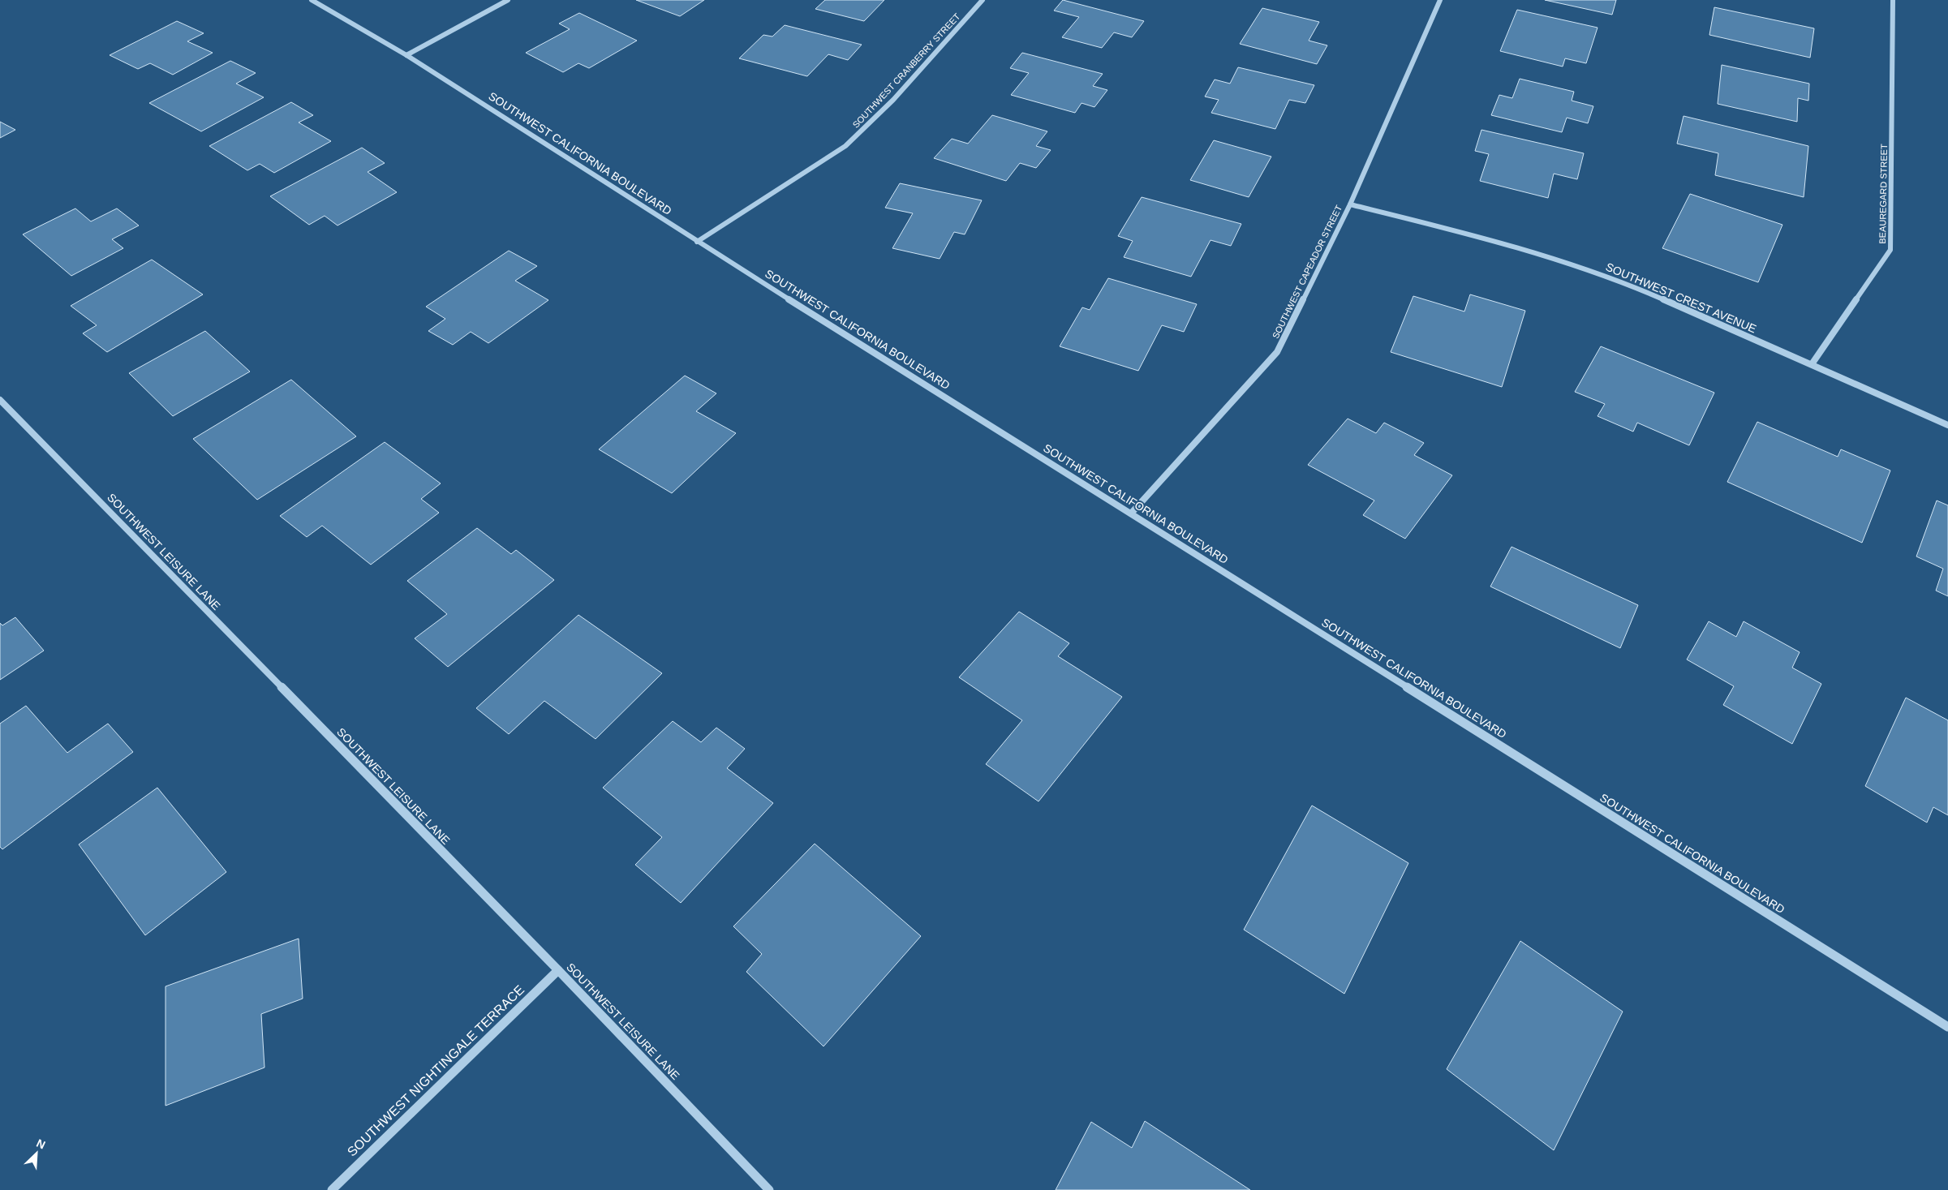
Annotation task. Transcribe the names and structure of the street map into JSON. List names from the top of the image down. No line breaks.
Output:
{"streets":{"street":["SOUTHWEST CRANBERRY STREET","SOUTHWEST CALIFORNIA BOULEVARD","BEAUREGARD STREET","SOUTHWEST CAPEADOR STREET","SOUTHWEST CREST AVENUE","SOUTHWEST LEISURE LANE","SOUTHWEST NIGHTINGALE TERRACE"]},"crossings":[["SOUTHWEST CRANBERRY STREET","SOUTHWEST CALIFORNIA BOULEVARD"],["SOUTHWEST CALIFORNIA BOULEVARD","SOUTHWEST CAPEADOR STREET"],["BEAUREGARD STREET","SOUTHWEST CREST AVENUE"],["SOUTHWEST CAPEADOR STREET","SOUTHWEST CREST AVENUE"],["SOUTHWEST LEISURE LANE","SOUTHWEST NIGHTINGALE TERRACE"]],"north":"top right"}
